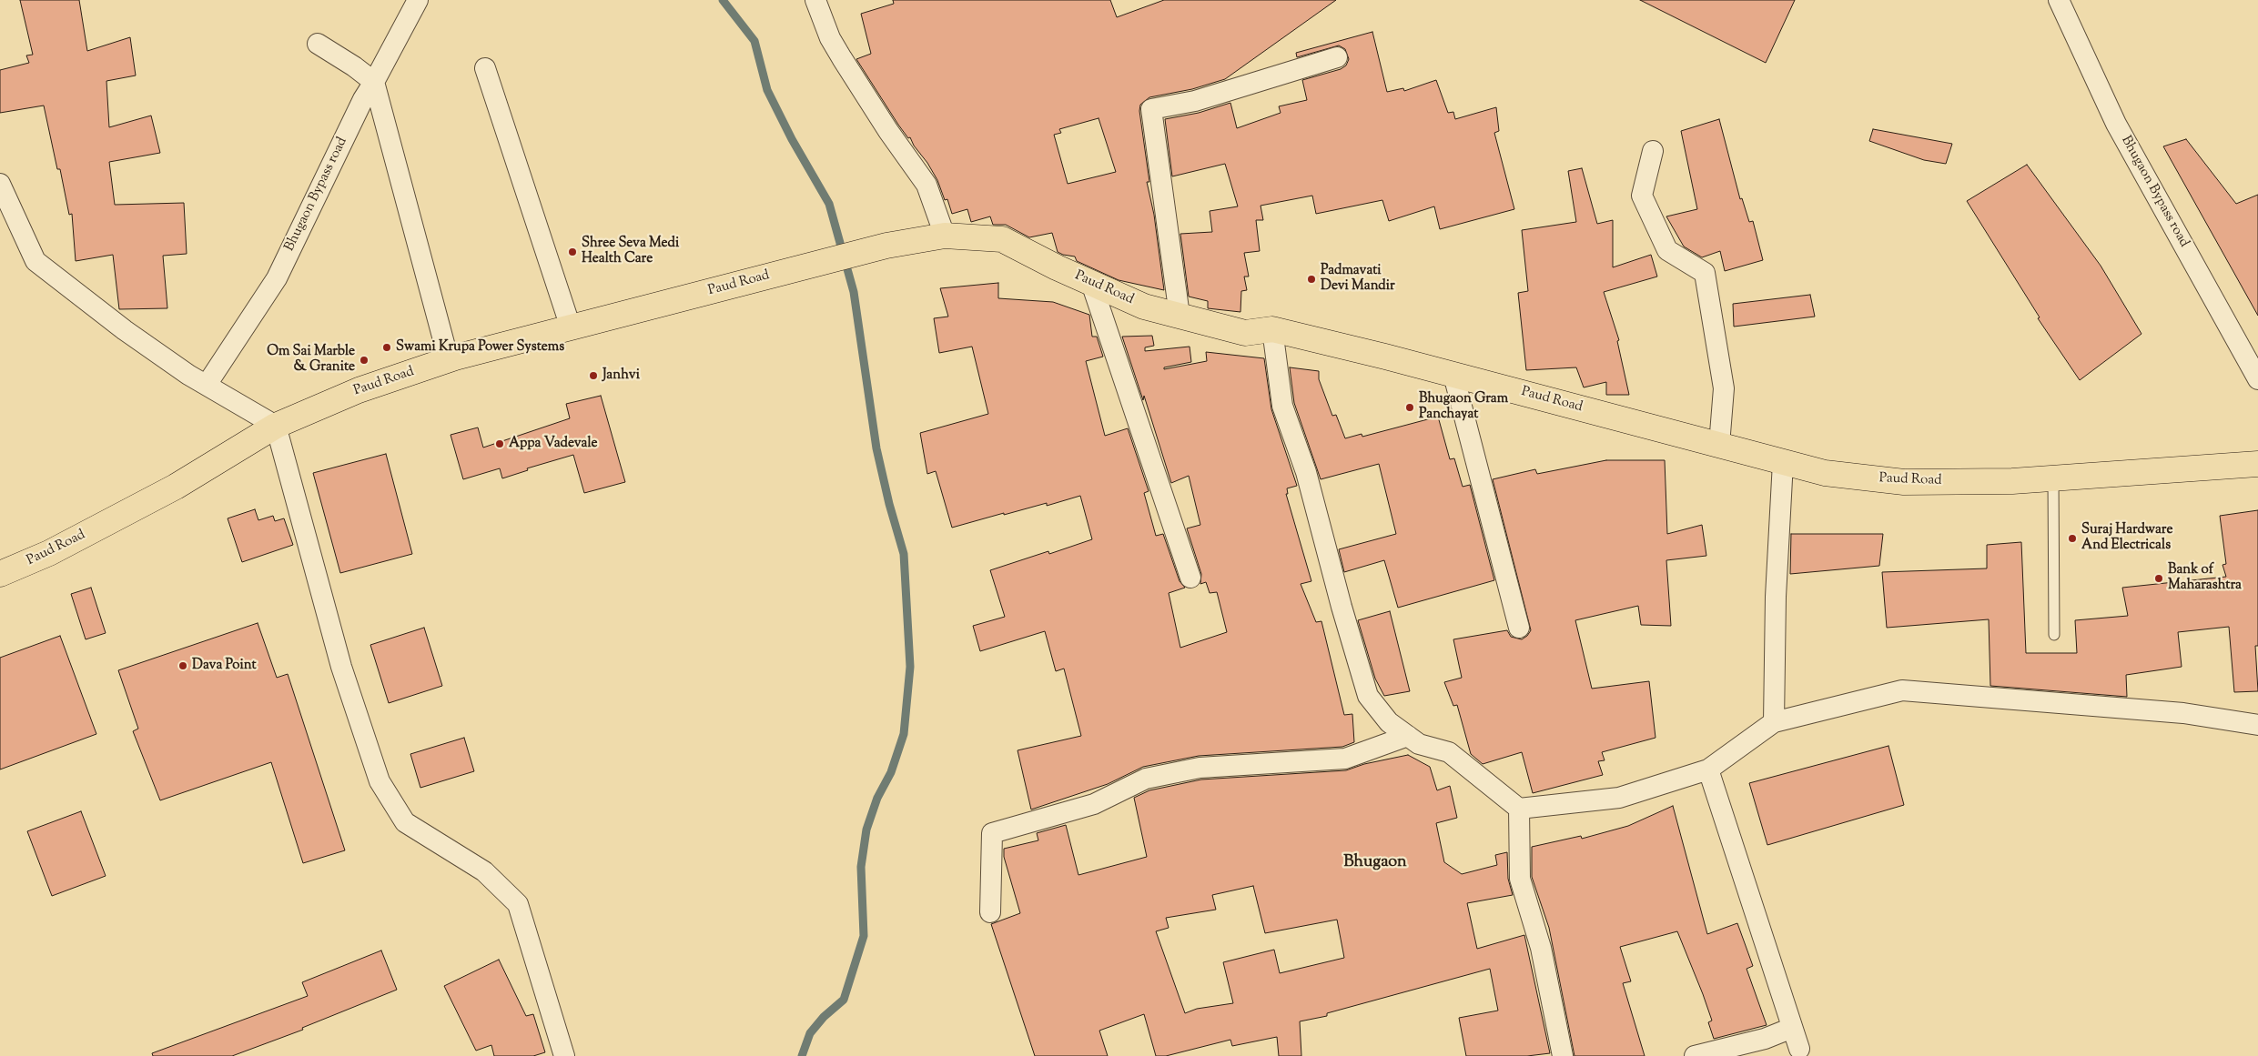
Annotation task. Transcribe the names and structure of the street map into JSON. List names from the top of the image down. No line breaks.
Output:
{"streets":{"main road":["Paud Road"],"street":["Bhugaon Bypass road"]},"districts":["Bhugaon"],"places":["Shree Seva Medi Health Care","Padmavati Devi Mandir","Swami Krupa Power Systems","Om Sai Marble & Granite","Janhvi","Bhugaon Gram Panchayat","Appa Vadevale","Suraj Hardware And Electricals","Bank of Maharashtra","Dava Point"]}
